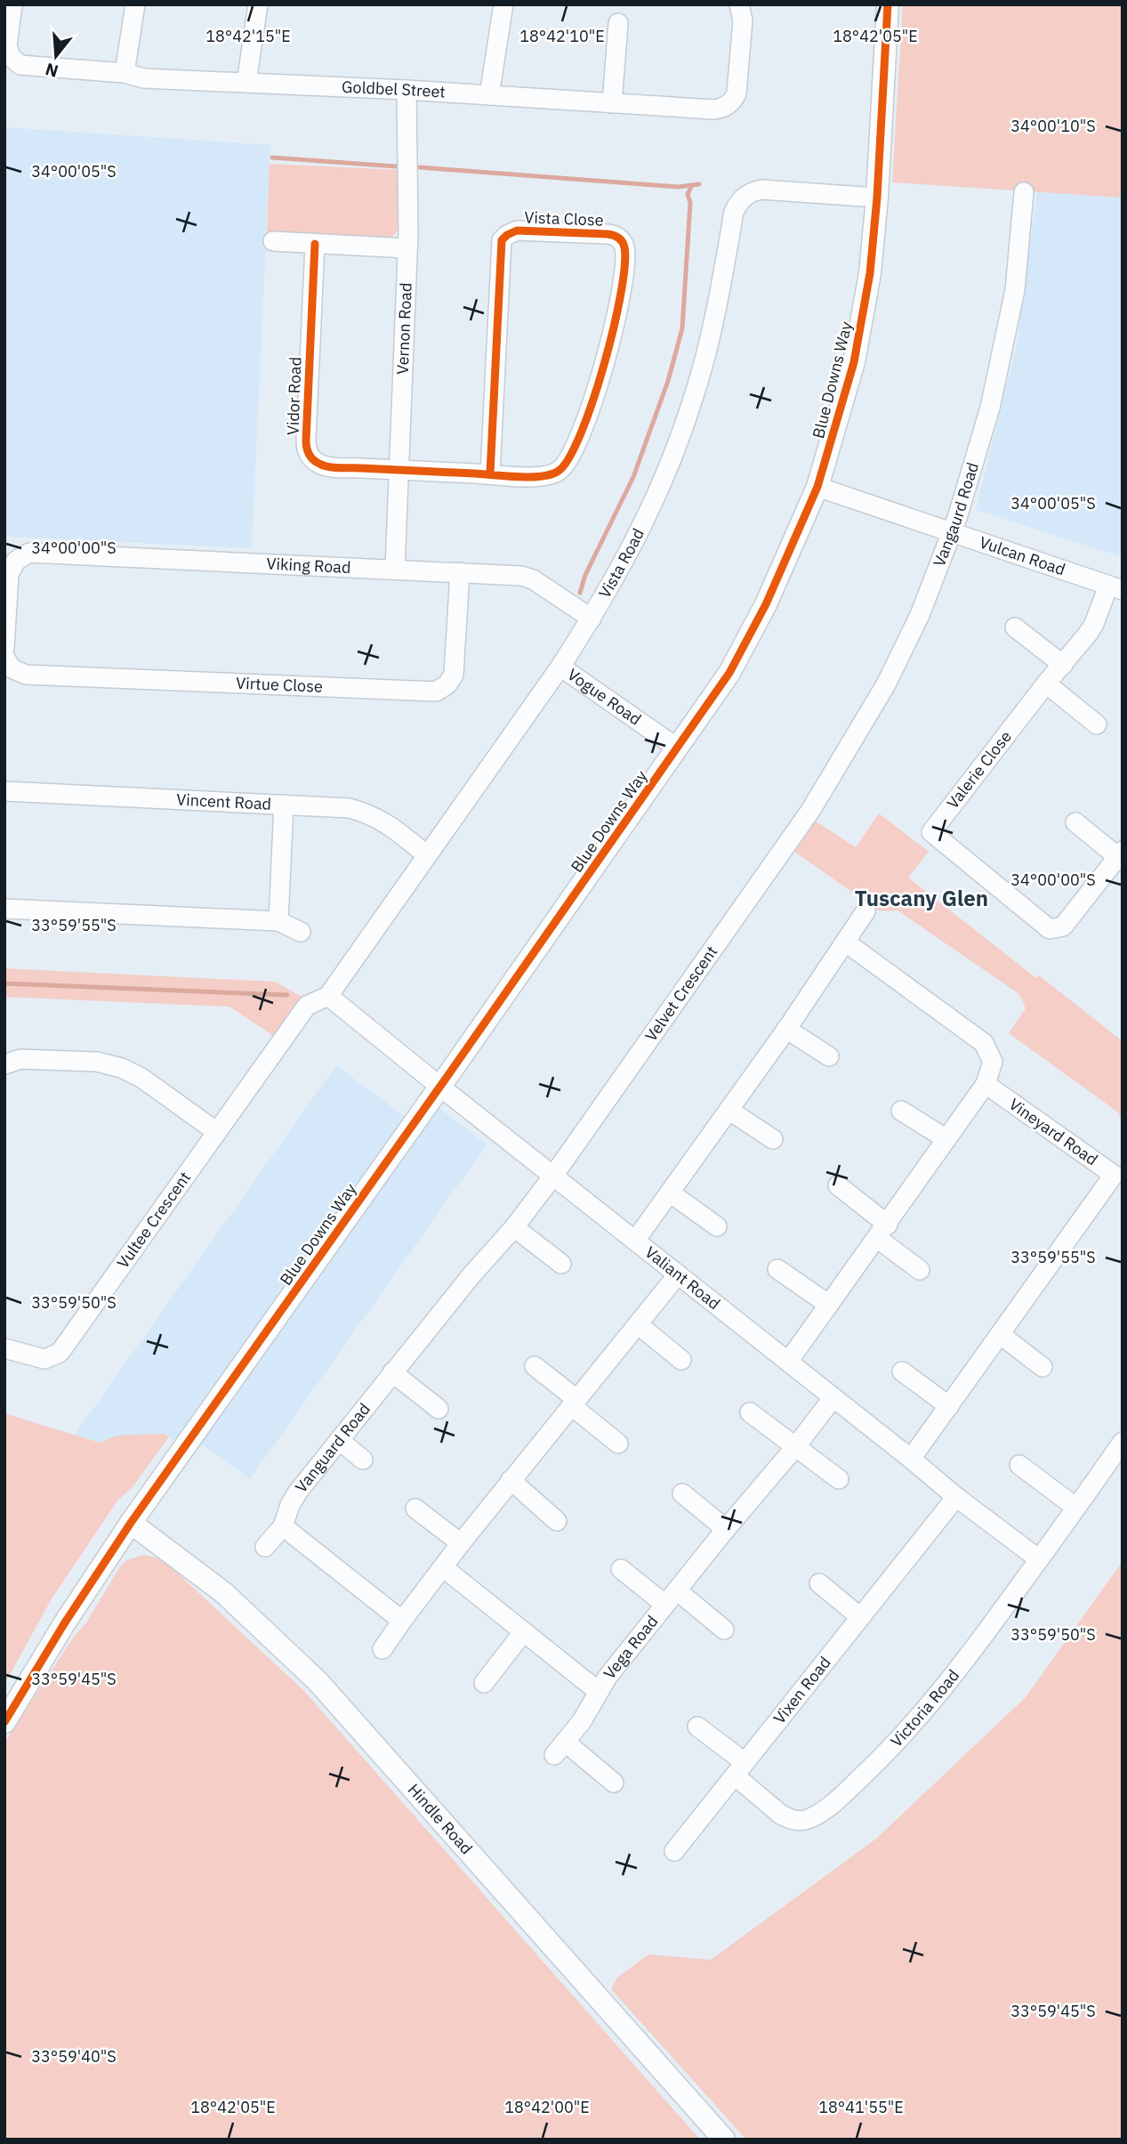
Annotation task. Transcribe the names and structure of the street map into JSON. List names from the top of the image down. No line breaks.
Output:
{"streets":{"street":["Goldbel Street","Vista Close","Vernon Road","Blue Downs Way","Vidor Road","Vangaurd Road","Vulcan Road","Vista Road","Viking Road","Virtue Close","Vogue Road","Valerie Close","Vincent Road","Velvet Crescent","Vineyard Road","Vultee Crescent","Valiant Road","Vanguard Road","Vega Road","Vixen Road","Victoria Road","Hindle Road"]},"crossings":[["Goldbel Street","Vernon Road"],["Vista Close","Vernon Road"],["Vista Close","Vidor Road"],["Vernon Road","Vidor Road"],["Vernon Road","Viking Road"],["Blue Downs Way","Vulcan Road"],["Blue Downs Way","Vista Road"],["Blue Downs Way","Vogue Road"],["Blue Downs Way","Valiant Road"],["Blue Downs Way","Hindle Road"],["Vangaurd Road","Vulcan Road"],["Vangaurd Road","Velvet Crescent"],["Vulcan Road","Valerie Close"],["Vista Road","Viking Road"],["Vista Road","Vogue Road"],["Vista Road","Vincent Road"],["Vista Road","Vultee Crescent"],["Vista Road","Valiant Road"],["Viking Road","Virtue Close"],["Velvet Crescent","Valiant Road"],["Velvet Crescent","Vanguard Road"],["Vineyard Road","Valiant Road"],["Vultee Crescent","Valiant Road"],["Valiant Road","Vanguard Road"],["Valiant Road","Vega Road"],["Valiant Road","Vixen Road"],["Valiant Road","Victoria Road"],["Vixen Road","Victoria Road"]],"districts":["Tuscany Glen"],"north":"bottom","coordinates":["18°42'15\"E","18°42'10\"E","18°42'05\"E","34°00'10\"S","34°00'05\"S","34°00'00\"S","33°59'55\"S","33°59'50\"S","33°59'45\"S","33°59'40\"S","18°42'00\"E","18°41'55\"E"]}
